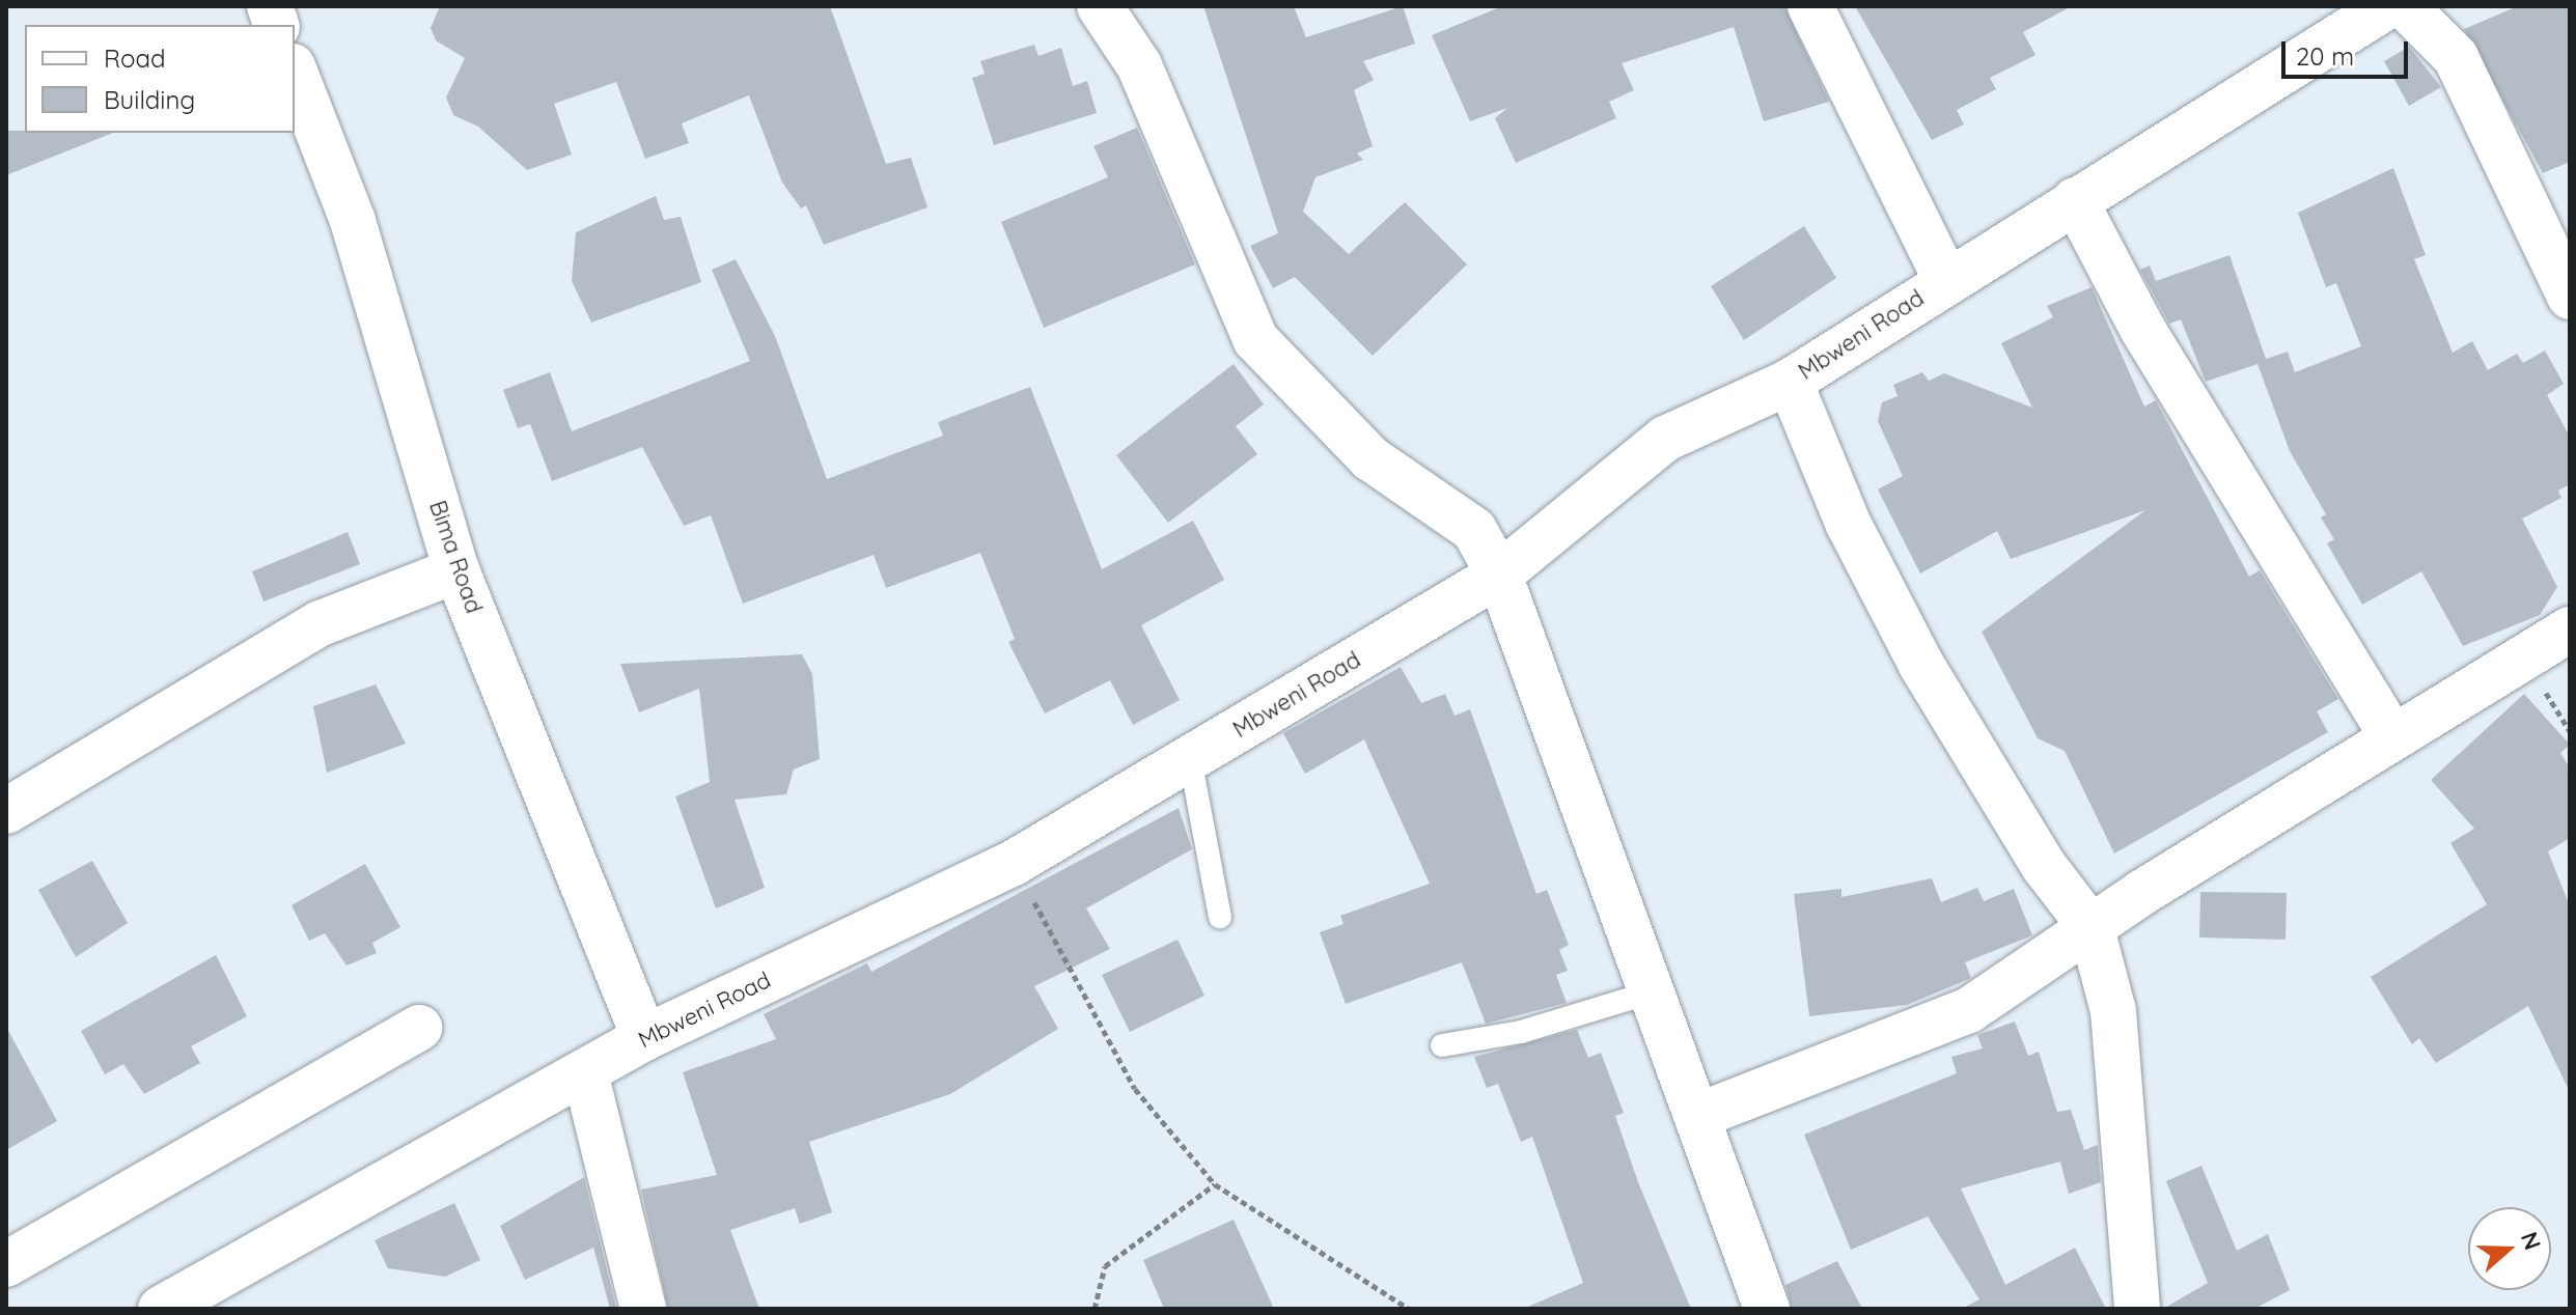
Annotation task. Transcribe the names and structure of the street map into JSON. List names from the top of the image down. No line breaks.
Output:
{"streets":{"street":["Mbweni Road","Bima Road"]},"crossings":[["Mbweni Road","Bima Road"]],"legend":["Road","Building"],"scale_bar":"20 m","north":"right"}
